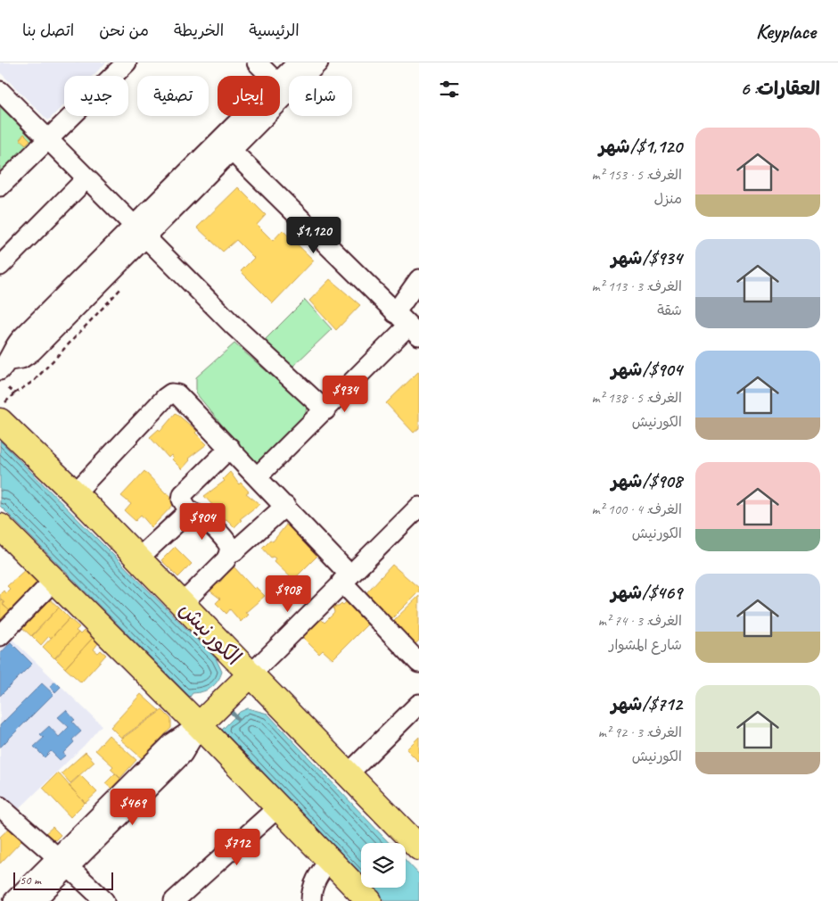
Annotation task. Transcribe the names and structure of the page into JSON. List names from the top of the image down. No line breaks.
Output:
{"streets":{"main road":["الكورنيش"]},"scale_bar":"50 m","page":{"header":"Keyplace","nav":["الرئيسية","الخريطة","من نحن","اتصل بنا"],"heading":"العقارات: 6","chip":["شراء","إيجار","تصفية","جديد"],"list":[{"name":"$1,120/شهر","note":"الغرف: 5 · 153 m² · منزل"},{"name":"$934/شهر","note":"الغرف: 3 · 113 m² · شقة"},{"name":"$904/شهر","note":"الغرف: 5 · 138 m² · الكورنيش"},{"name":"$908/شهر","note":"الغرف: 4 · 100 m² · الكورنيش"},{"name":"$469/شهر","note":"الغرف: 3 · 74 m² · شارع المشوار"},{"name":"$712/شهر","note":"الغرف: 3 · 92 m² · الكورنيش"}],"price":["$1,120","$934","$904","$908","$469","$712"],"scale":"50 m"}}
